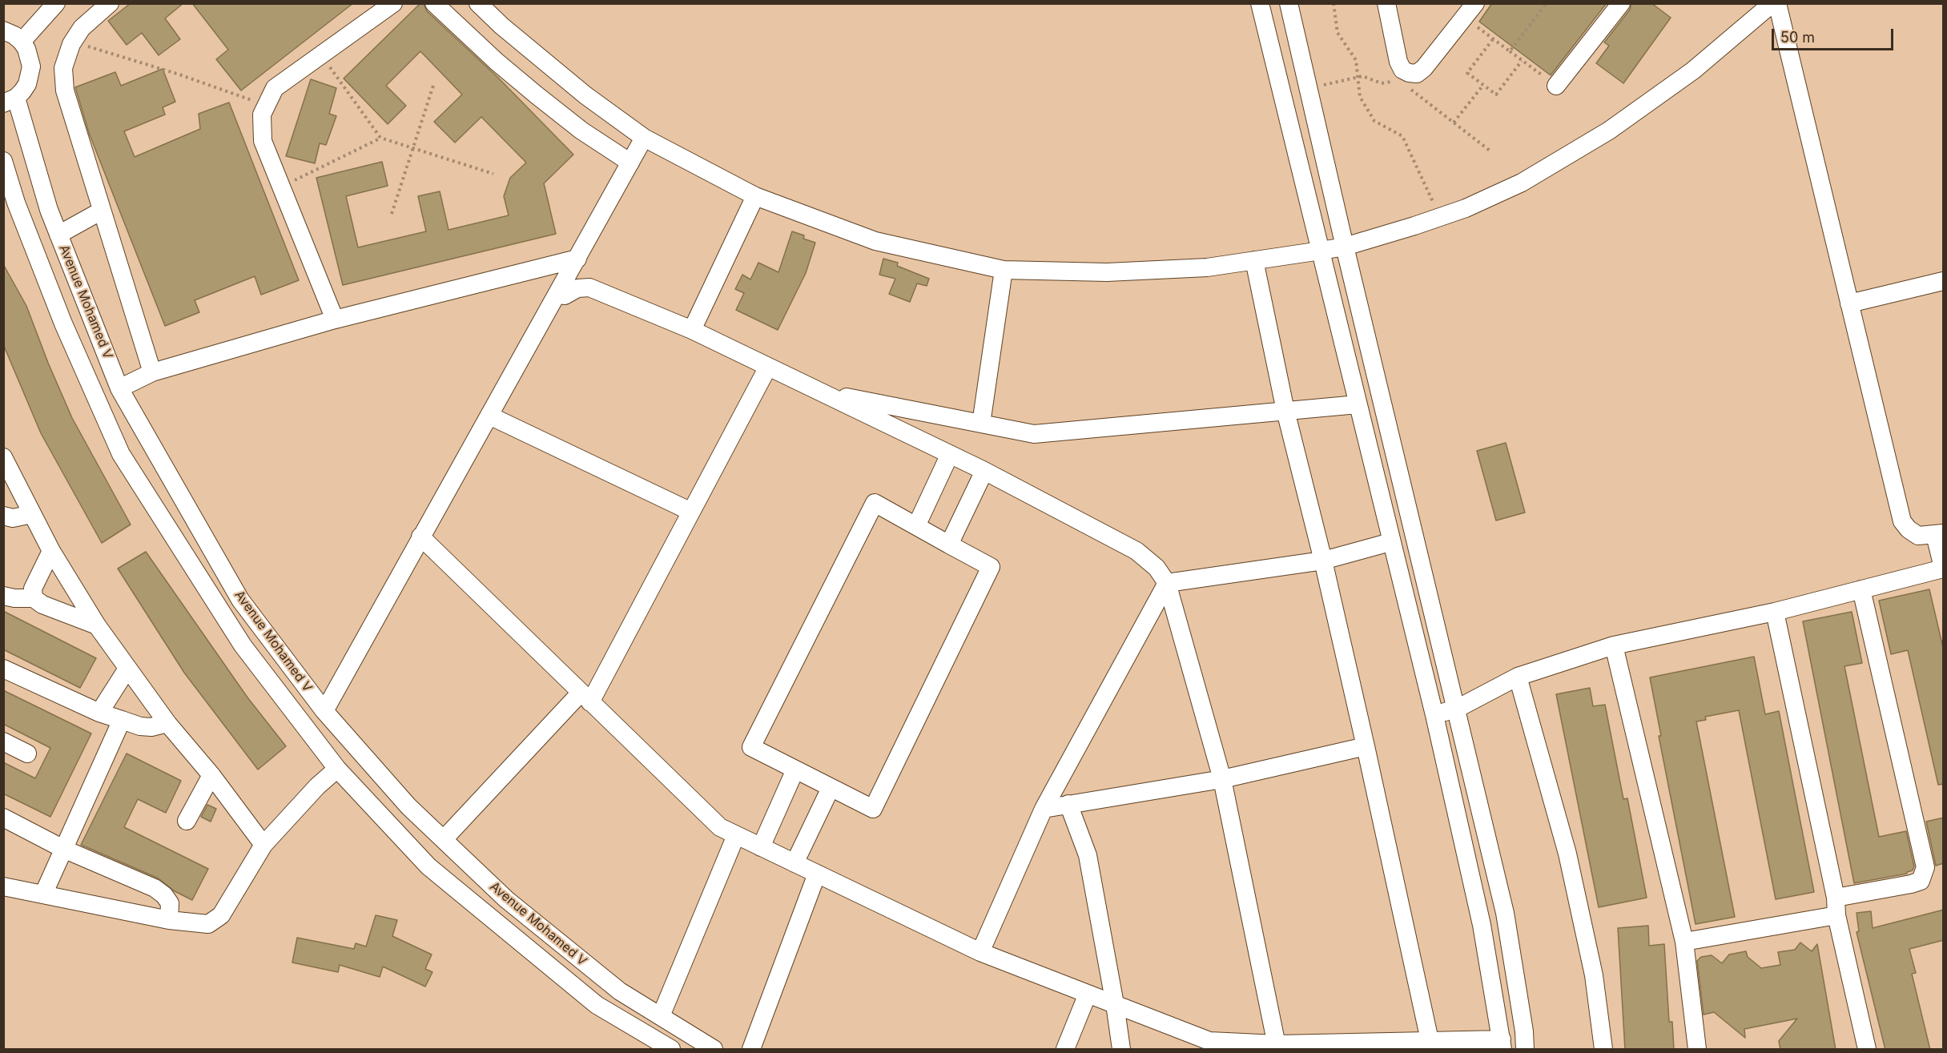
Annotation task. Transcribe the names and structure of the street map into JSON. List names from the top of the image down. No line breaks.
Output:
{"streets":{"street":["Avenue Mohamed V"]},"scale_bar":"50 m"}
